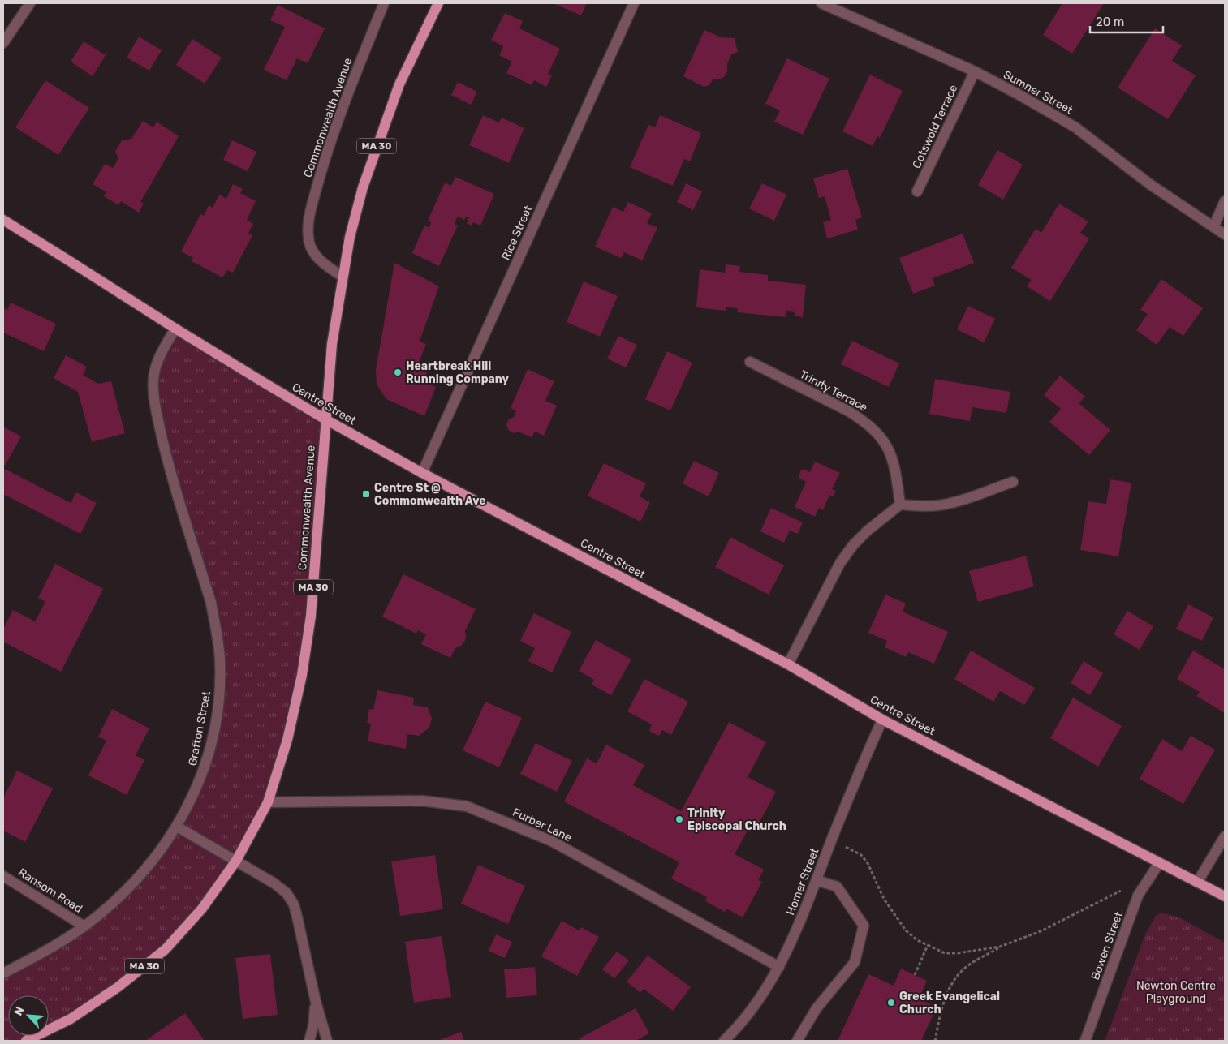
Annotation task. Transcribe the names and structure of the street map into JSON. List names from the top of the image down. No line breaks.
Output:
{"streets":{"main road":["Commonwealth Avenue","MA 30","Centre Street"],"street":["Sumner Street","Cotswold Terrace","Rice Street","Trinity Terrace","Grafton Street","Furber Lane","Homer Street","Ransom Road","Bowen Street"]},"crossings":[["Sumner Street","Cotswold Terrace"],["Commonwealth Avenue","Centre Street"],["Commonwealth Avenue","Furber Lane"],["Rice Street","Centre Street"],["Centre Street","Grafton Street"],["Centre Street","Homer Street"],["Centre Street","Bowen Street"],["Furber Lane","Homer Street"]],"parks":["Newton Centre Playground"],"places":{"other":["Heartbreak Hill Running Company","Trinity Episcopal Church","Greek Evangelical Church"],"transit":["Centre St @ Commonwealth Ave"]},"scale_bar":"20 m","north":"top left"}
